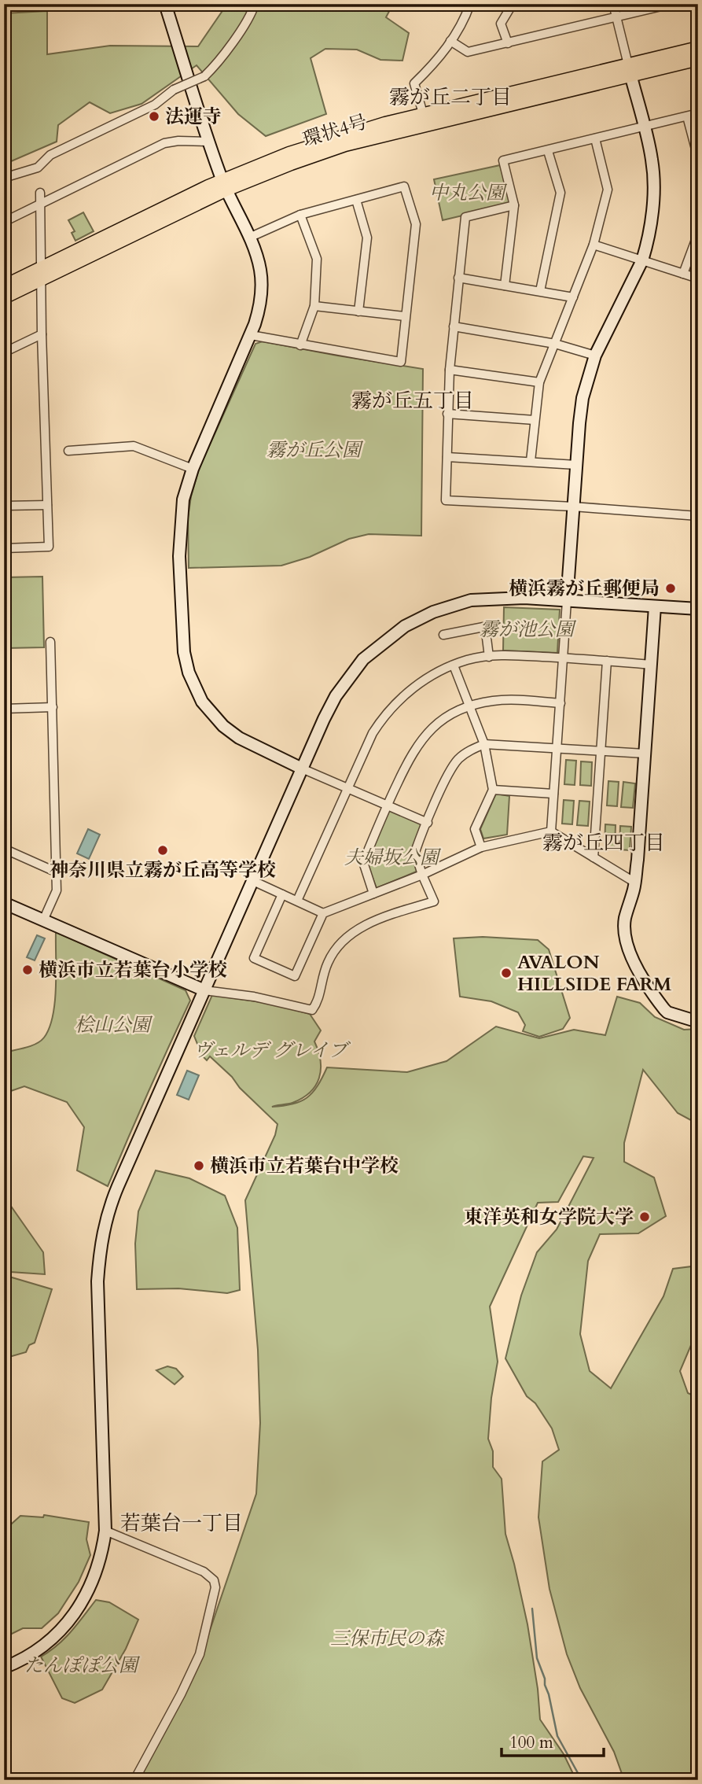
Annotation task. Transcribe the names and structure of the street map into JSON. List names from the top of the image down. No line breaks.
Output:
{"streets":{"main road":["環状4号"]},"districts":["霧が丘二丁目","霧が丘五丁目","霧が丘四丁目","若葉台一丁目"],"parks":["中丸公園","霧が丘公園","霧が池公園","夫婦坂公園","桧山公園","ヴェルデ グレイブ","三保市民の森","たんぽぽ公園"],"places":["法運寺","横浜霧が丘郵便局","神奈川県立霧が丘高等学校","横浜市立若葉台小学校","AVALON HILLSIDE FARM","横浜市立若葉台中学校","東洋英和女学院大学"],"scale_bar":"100 m"}
